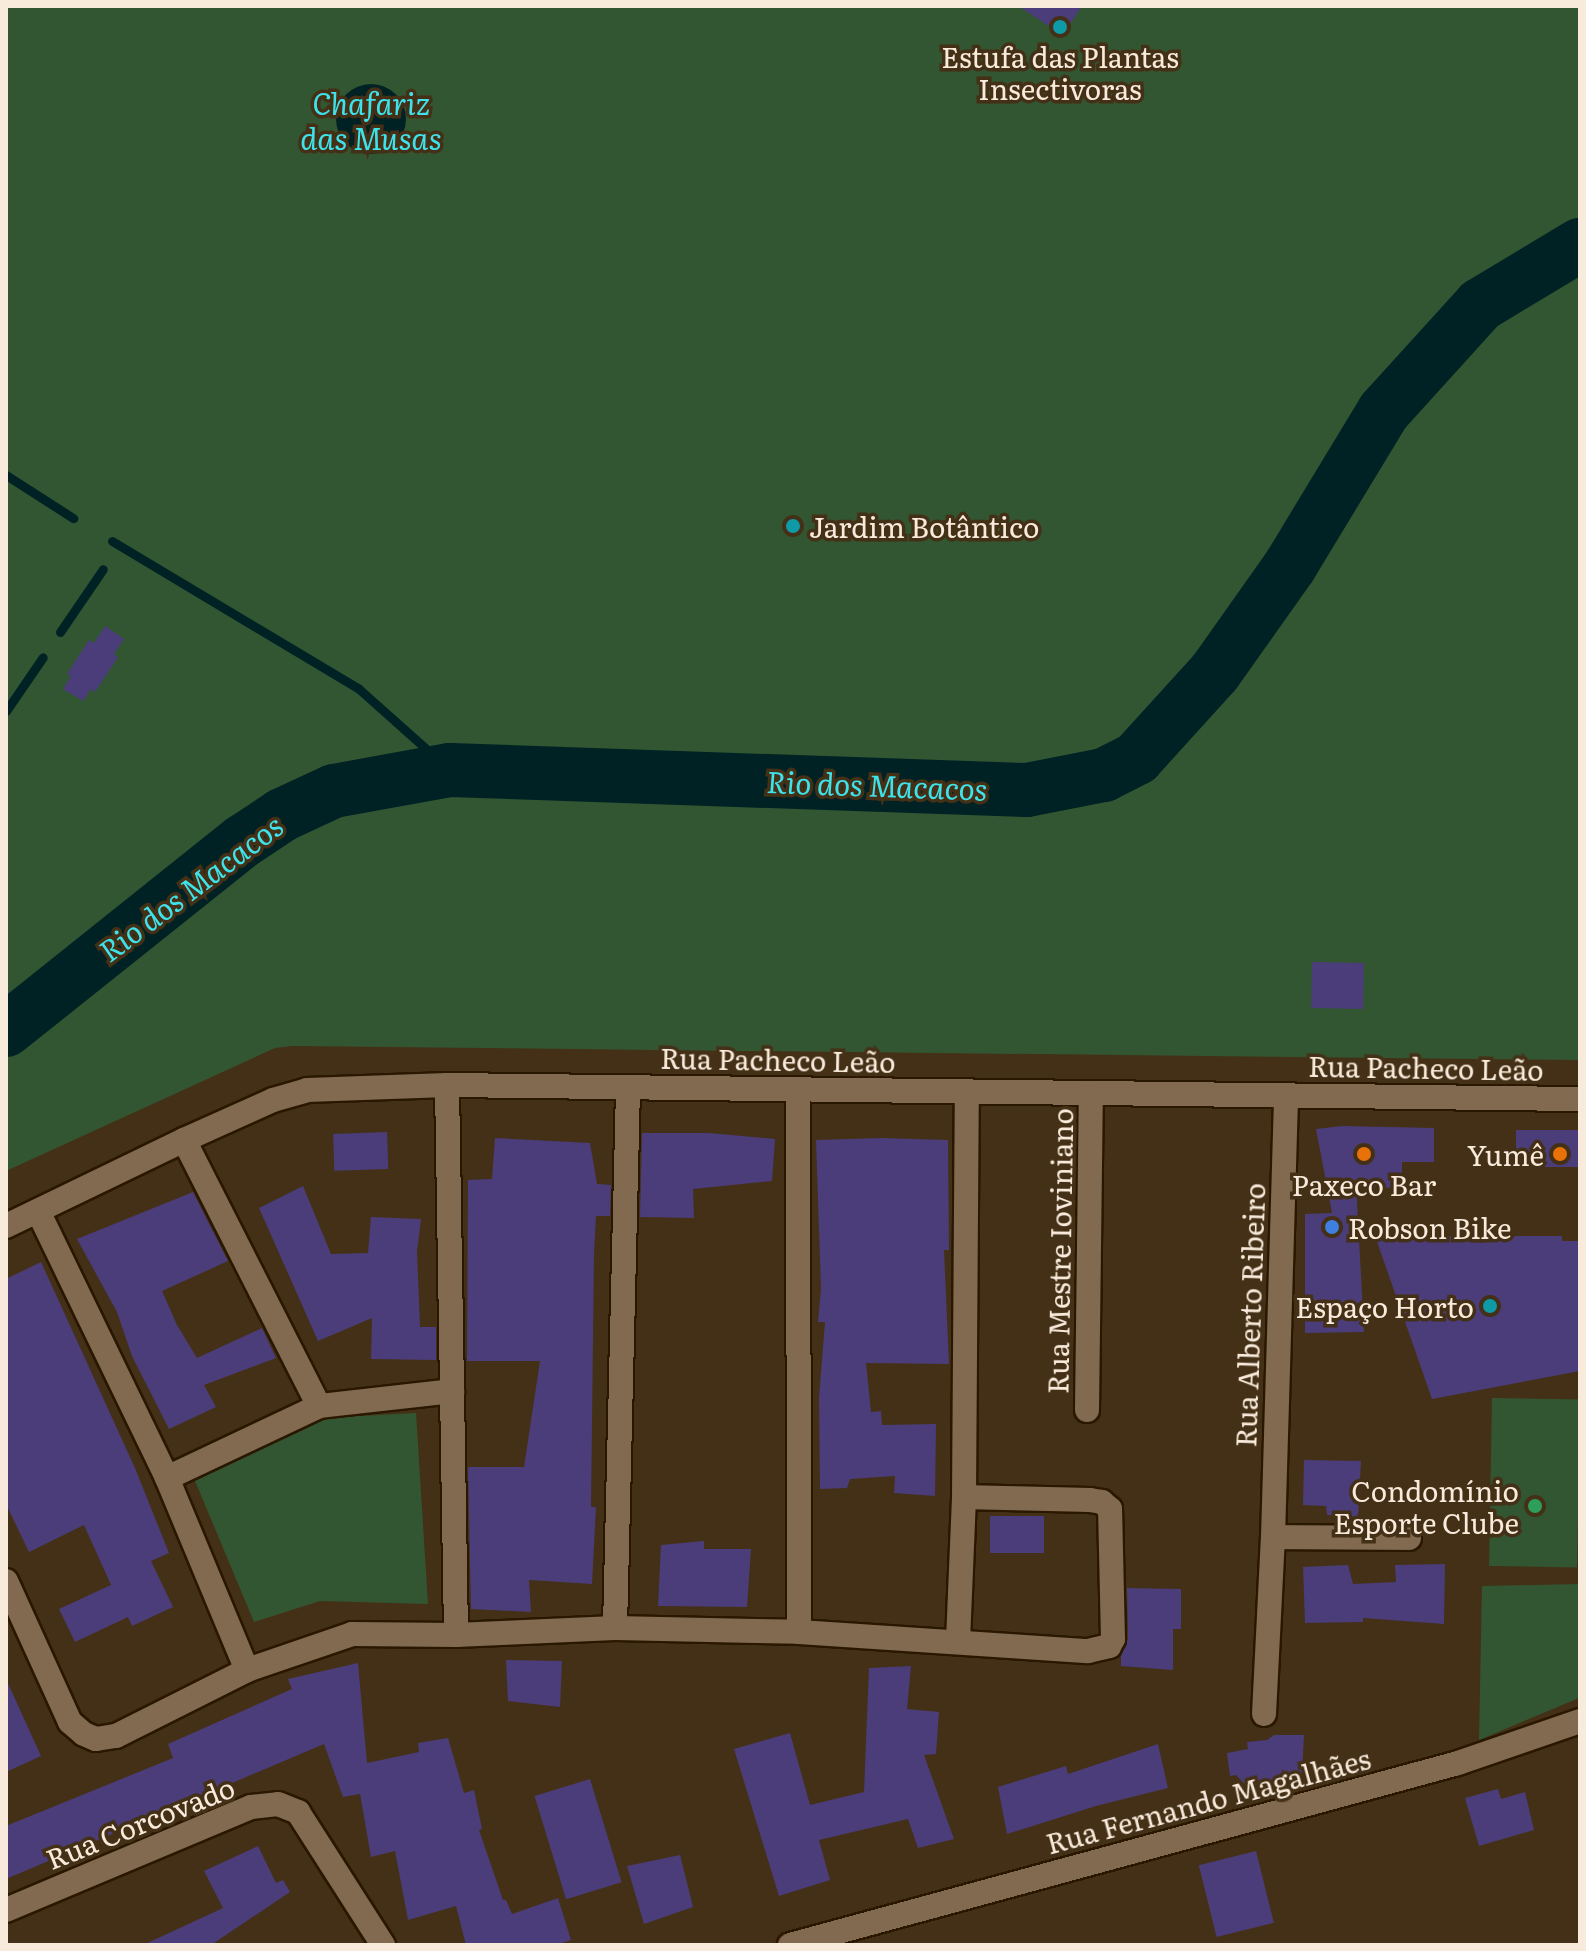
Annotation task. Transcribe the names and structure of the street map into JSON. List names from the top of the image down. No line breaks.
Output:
{"streets":{"street":["Rua Pacheco Leão","Rua Mestre Ioviniano","Rua Alberto Ribeiro","Rua Fernando Magalhães","Rua Corcovado"]},"crossings":[["Rua Pacheco Leão","Rua Mestre Ioviniano"],["Rua Pacheco Leão","Rua Alberto Ribeiro"]],"water":["Chafariz das Musas","Rio dos Macacos"],"places":["Estufa das Plantas Insectivoras","Jardim Botântico","Paxeco Bar","Yumê","Robson Bike","Espaço Horto","Condomínio Esporte Clube"]}
